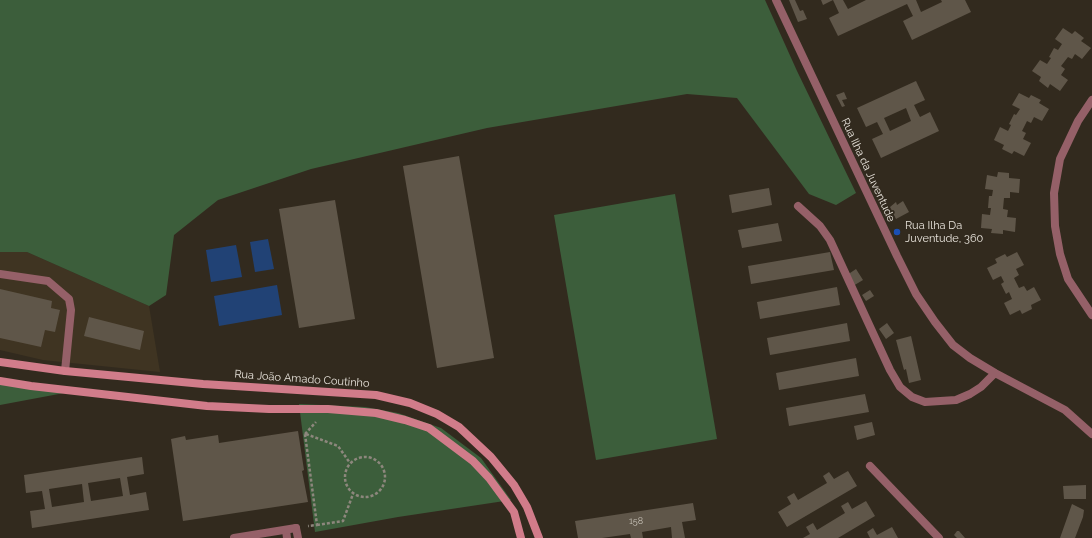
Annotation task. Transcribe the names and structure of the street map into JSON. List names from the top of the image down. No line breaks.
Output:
{"streets":{"street":["Rua Ilha da Juventude","Rua João Amado Coutinho"]},"places":["Rua Ilha Da Juventude, 360"],"house_numbers":["158"]}
